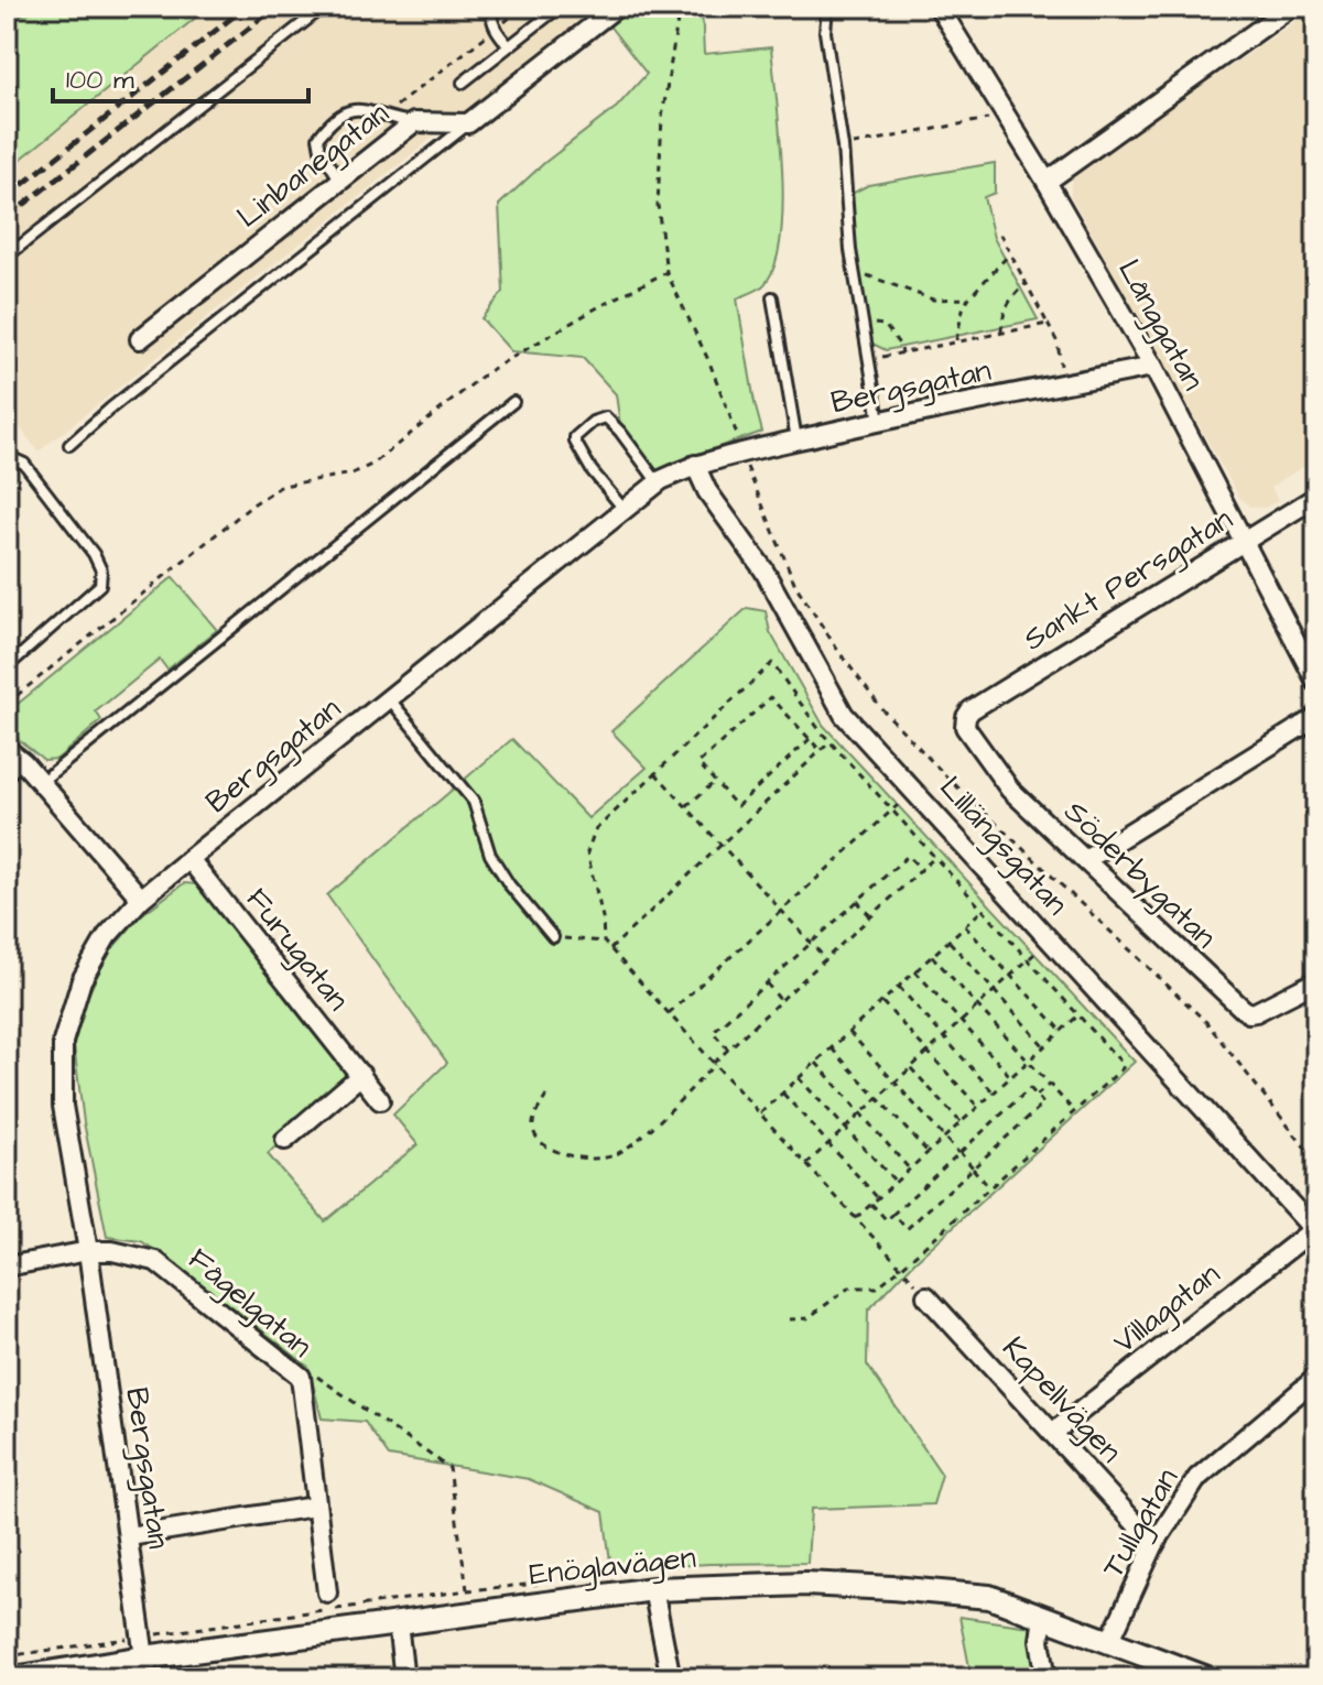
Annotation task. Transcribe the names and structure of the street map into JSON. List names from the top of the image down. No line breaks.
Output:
{"streets":{"street":["Linbanegatan","Långgatan","Bergsgatan","Sankt Persgatan","Lillängsgatan","Söderbygatan","Furugatan","Fågelgatan","Villagatan","Kapellvägen","Tullgatan","Enöglavägen"]},"crossings":[["Långgatan","Bergsgatan"],["Långgatan","Sankt Persgatan"],["Bergsgatan","Lillängsgatan"],["Bergsgatan","Furugatan"],["Bergsgatan","Fågelgatan"],["Bergsgatan","Enöglavägen"],["Sankt Persgatan","Söderbygatan"],["Lillängsgatan","Villagatan"],["Villagatan","Kapellvägen"],["Kapellvägen","Tullgatan"],["Tullgatan","Enöglavägen"]],"scale_bar":"100 m"}
